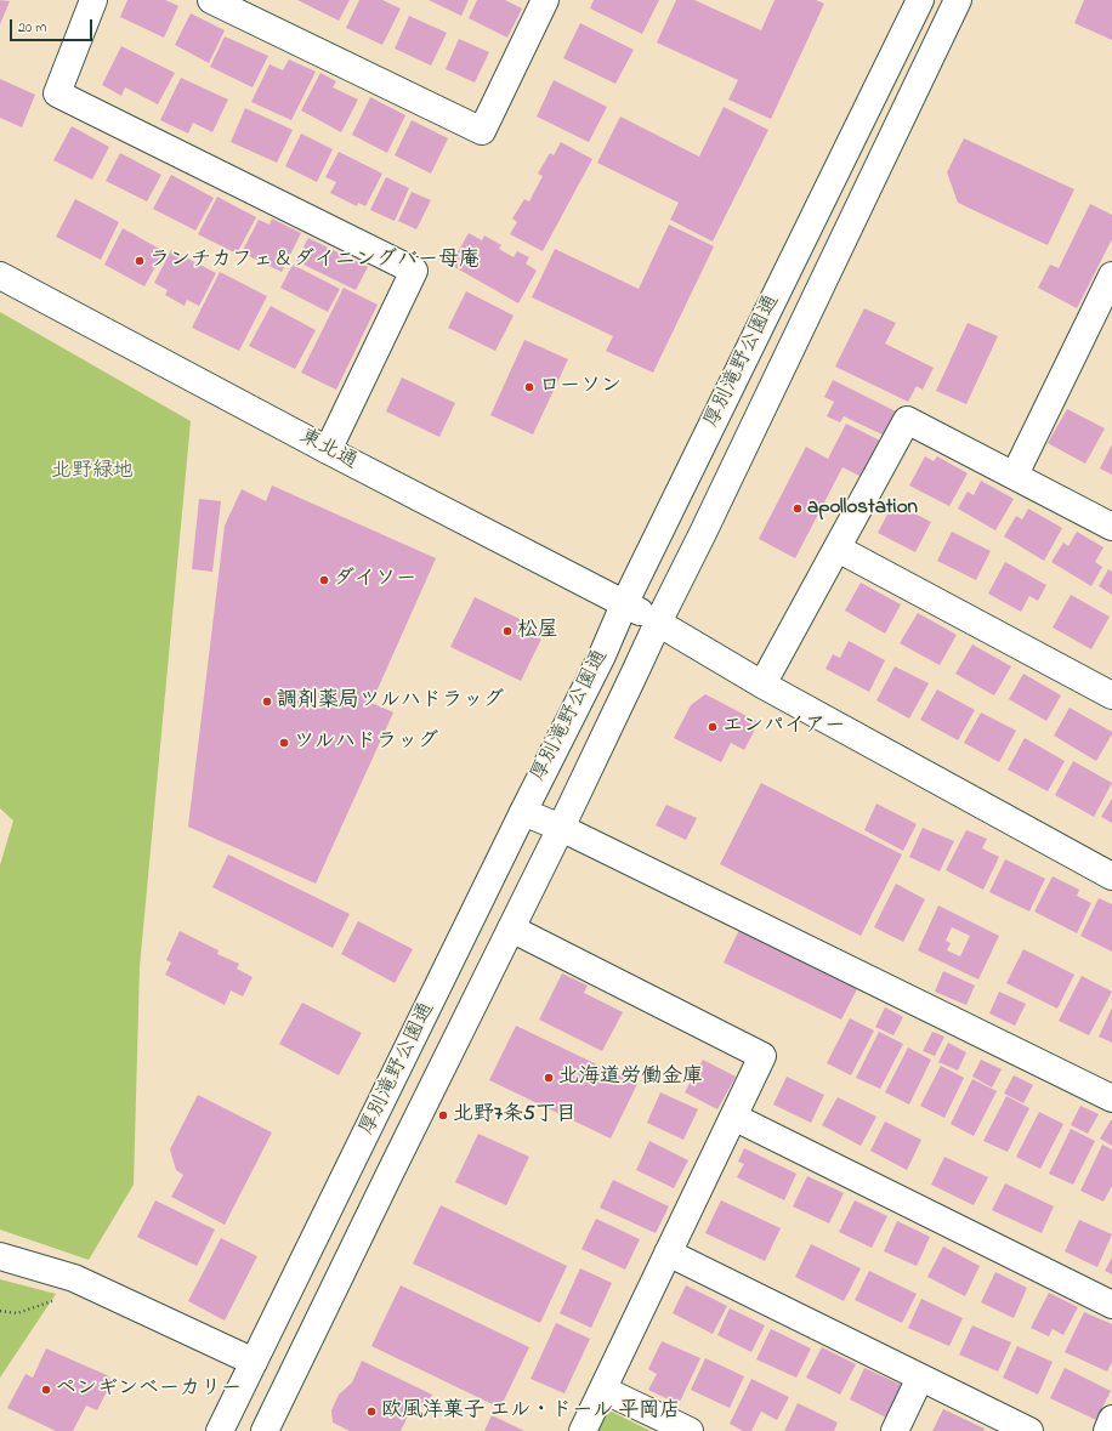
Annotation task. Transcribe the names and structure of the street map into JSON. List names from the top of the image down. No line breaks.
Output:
{"streets":{"street":["厚別滝野公園通","東北通"]},"crossings":[["厚別滝野公園通","東北通"]],"parks":["北野緑地"],"places":["ランチカフェ＆ダイニングバー母庵","ローソン","apollostation","ダイソー","松屋","調剤薬局ツルハドラッグ","エンパイアー","ツルハドラッグ","北海道労働金庫","北野7条5丁目","ペンギンベーカリー","欧風洋菓子 エル・ドール 平岡店"],"scale_bar":"20 m"}
